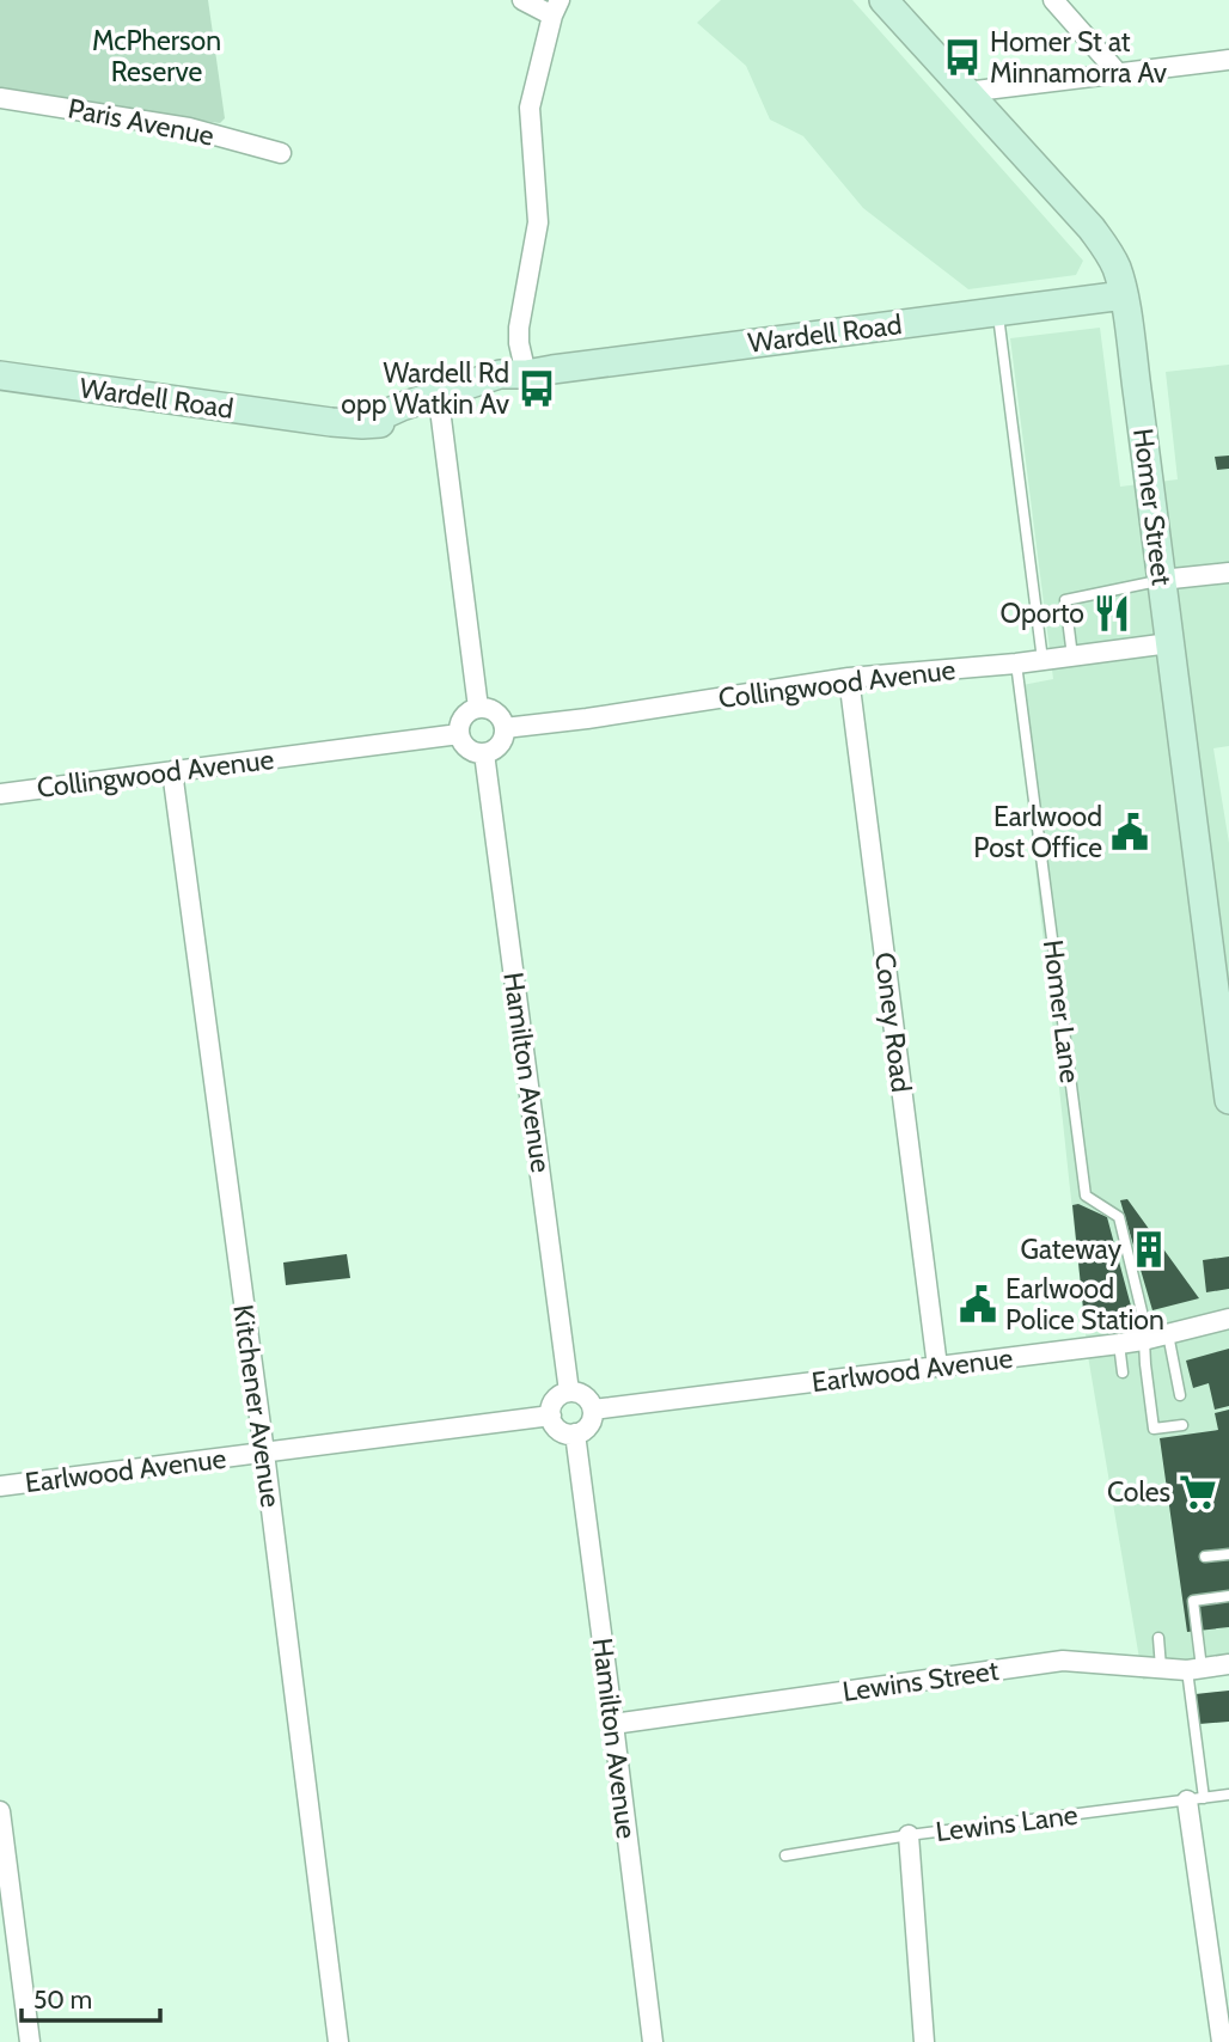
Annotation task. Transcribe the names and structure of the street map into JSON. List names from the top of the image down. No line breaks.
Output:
{"streets":{"street":["Paris Avenue","Wardell Road","Homer Street","Collingwood Avenue","Coney Road","Hamilton Avenue","Earlwood Avenue","Kitchener Avenue","Lewins Street"],"lane":["Homer Lane","Lewins Lane"]},"crossings":[["Wardell Road","Homer Street"],["Homer Street","Collingwood Avenue"],["Collingwood Avenue","Homer Lane"],["Collingwood Avenue","Coney Road"],["Collingwood Avenue","Hamilton Avenue"],["Collingwood Avenue","Kitchener Avenue"],["Homer Lane","Earlwood Avenue"],["Coney Road","Earlwood Avenue"],["Hamilton Avenue","Earlwood Avenue"],["Hamilton Avenue","Lewins Street"],["Earlwood Avenue","Kitchener Avenue"]],"parks":["McPherson Reserve"],"places":{"bus stop":["Homer St at Minnamorra Av","Wardell Rd opp Watkin Av"],"restaurant":["Oporto"],"public building":["Earlwood Post Office","Earlwood Police Station"],"building":["Gateway"],"supermarket":["Coles"]},"scale_bar":"50 m"}
